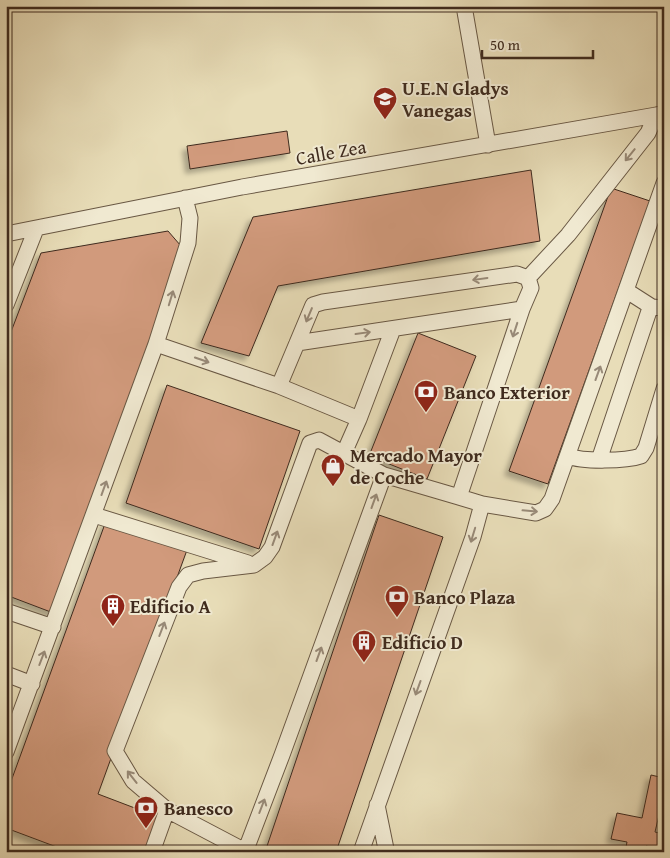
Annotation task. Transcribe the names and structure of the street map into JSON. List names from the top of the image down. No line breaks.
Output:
{"streets":{"street":["Calle Zea"]},"places":{"school or university":["U.E.N Gladys Vanegas"],"bank":["Banco Exterior","Banco Plaza","Banesco"],"shop":["Mercado Mayor de Coche"],"building":["Edificio A","Edificio D"]},"scale_bar":"50 m"}
